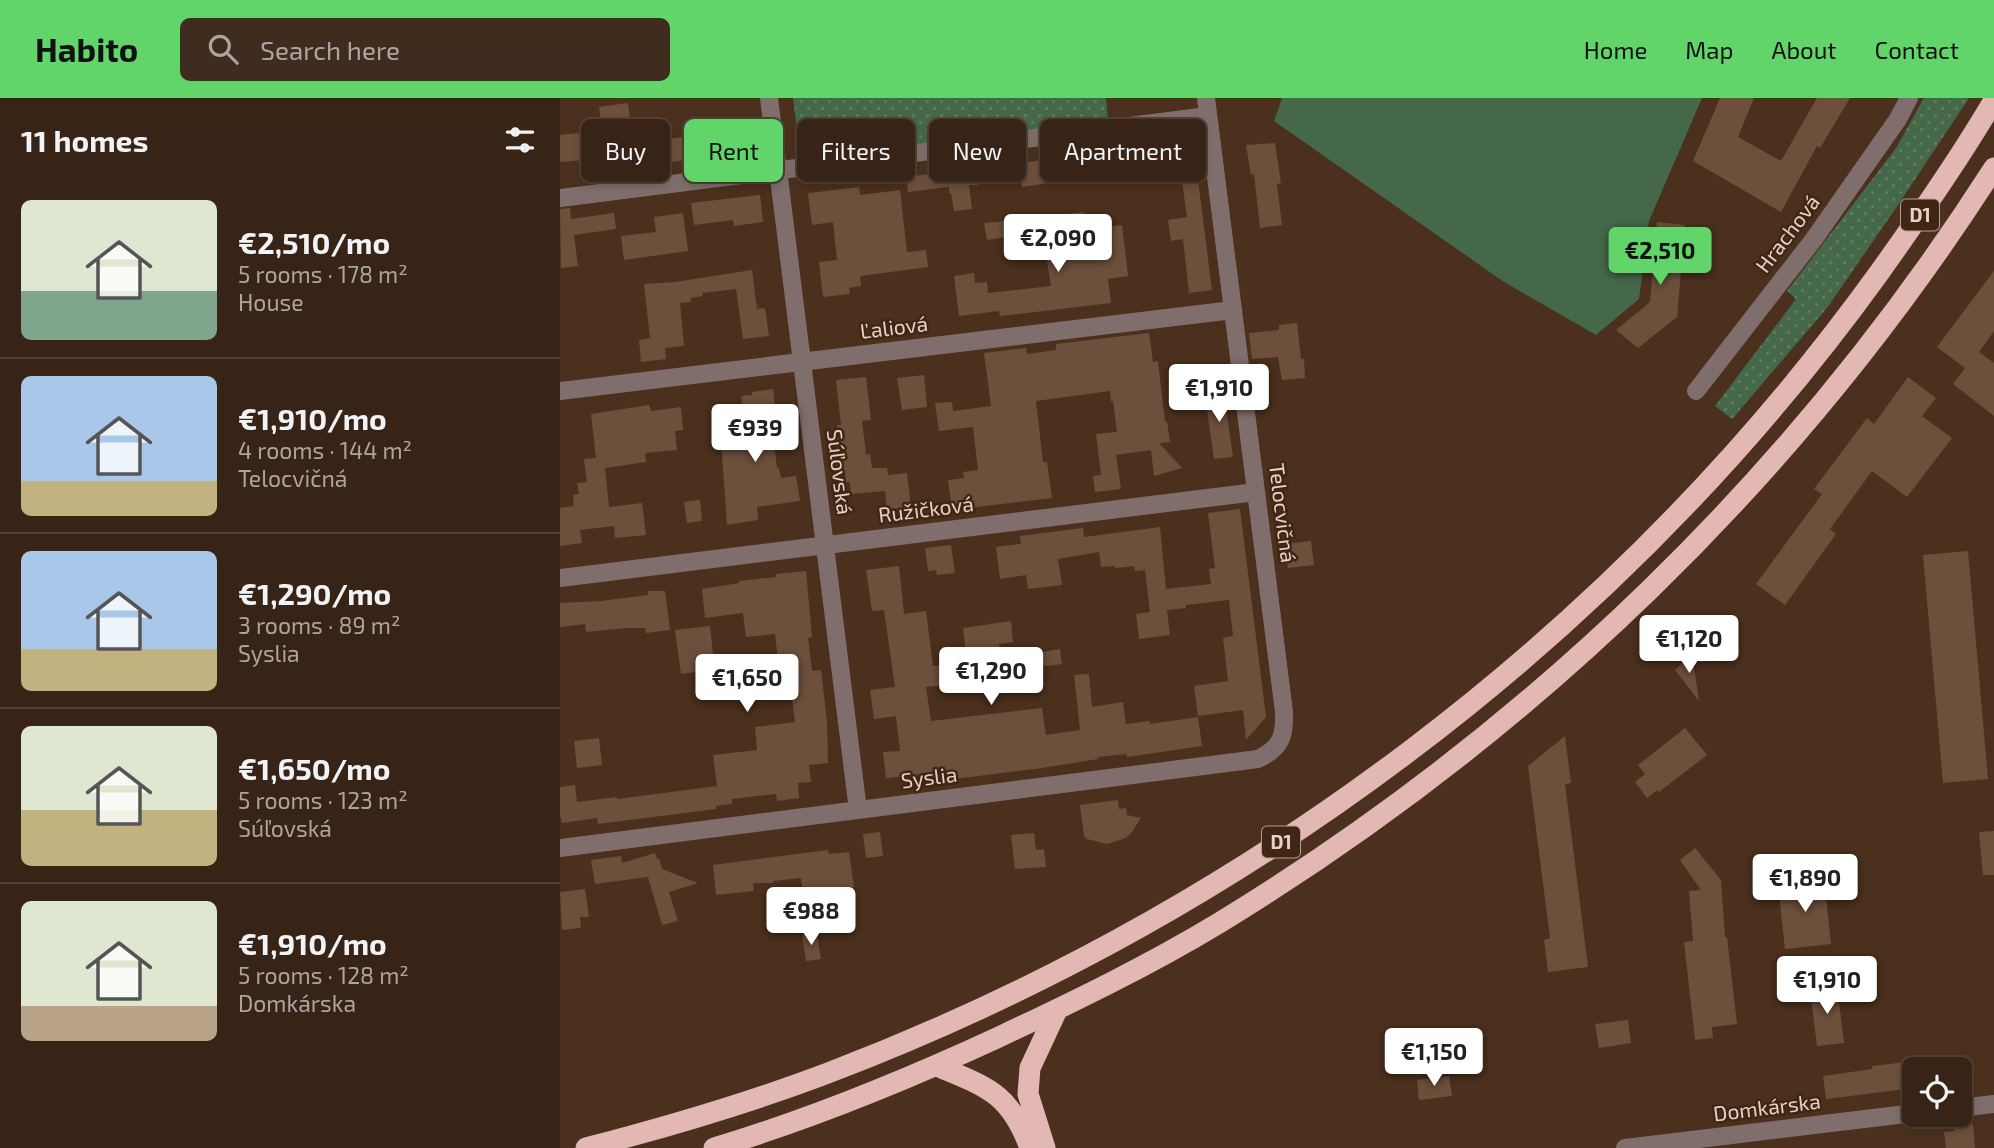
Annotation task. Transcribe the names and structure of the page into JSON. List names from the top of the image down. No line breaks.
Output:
{"streets":{"highway":["D1"],"street":["Hrachová","Ľaliová","Súľovská","Ružičková","Telocvičná","Syslia","Domkárska"]},"crossings":[["Ľaliová","Súľovská"],["Ľaliová","Telocvičná"],["Súľovská","Ružičková"],["Súľovská","Syslia"],["Ružičková","Telocvičná"],["Telocvičná","Syslia"]],"page":{"header":"Habito","search":"Search here","nav":["Home","Map","About","Contact"],"heading":"11 homes","chip":["Buy","Rent","Filters","New","Apartment"],"list":[{"name":"€2,510/mo","note":"5 rooms · 178 m² · House"},{"name":"€1,910/mo","note":"4 rooms · 144 m² · Telocvičná"},{"name":"€1,290/mo","note":"3 rooms · 89 m² · Syslia"},{"name":"€1,650/mo","note":"5 rooms · 123 m² · Súľovská"},{"name":"€1,910/mo","note":"5 rooms · 128 m² · Domkárska"}],"price":["€2,090","€2,510","€1,910","€939","€1,120","€1,290","€1,650","€1,890","€988","€1,910","€1,150"]}}
